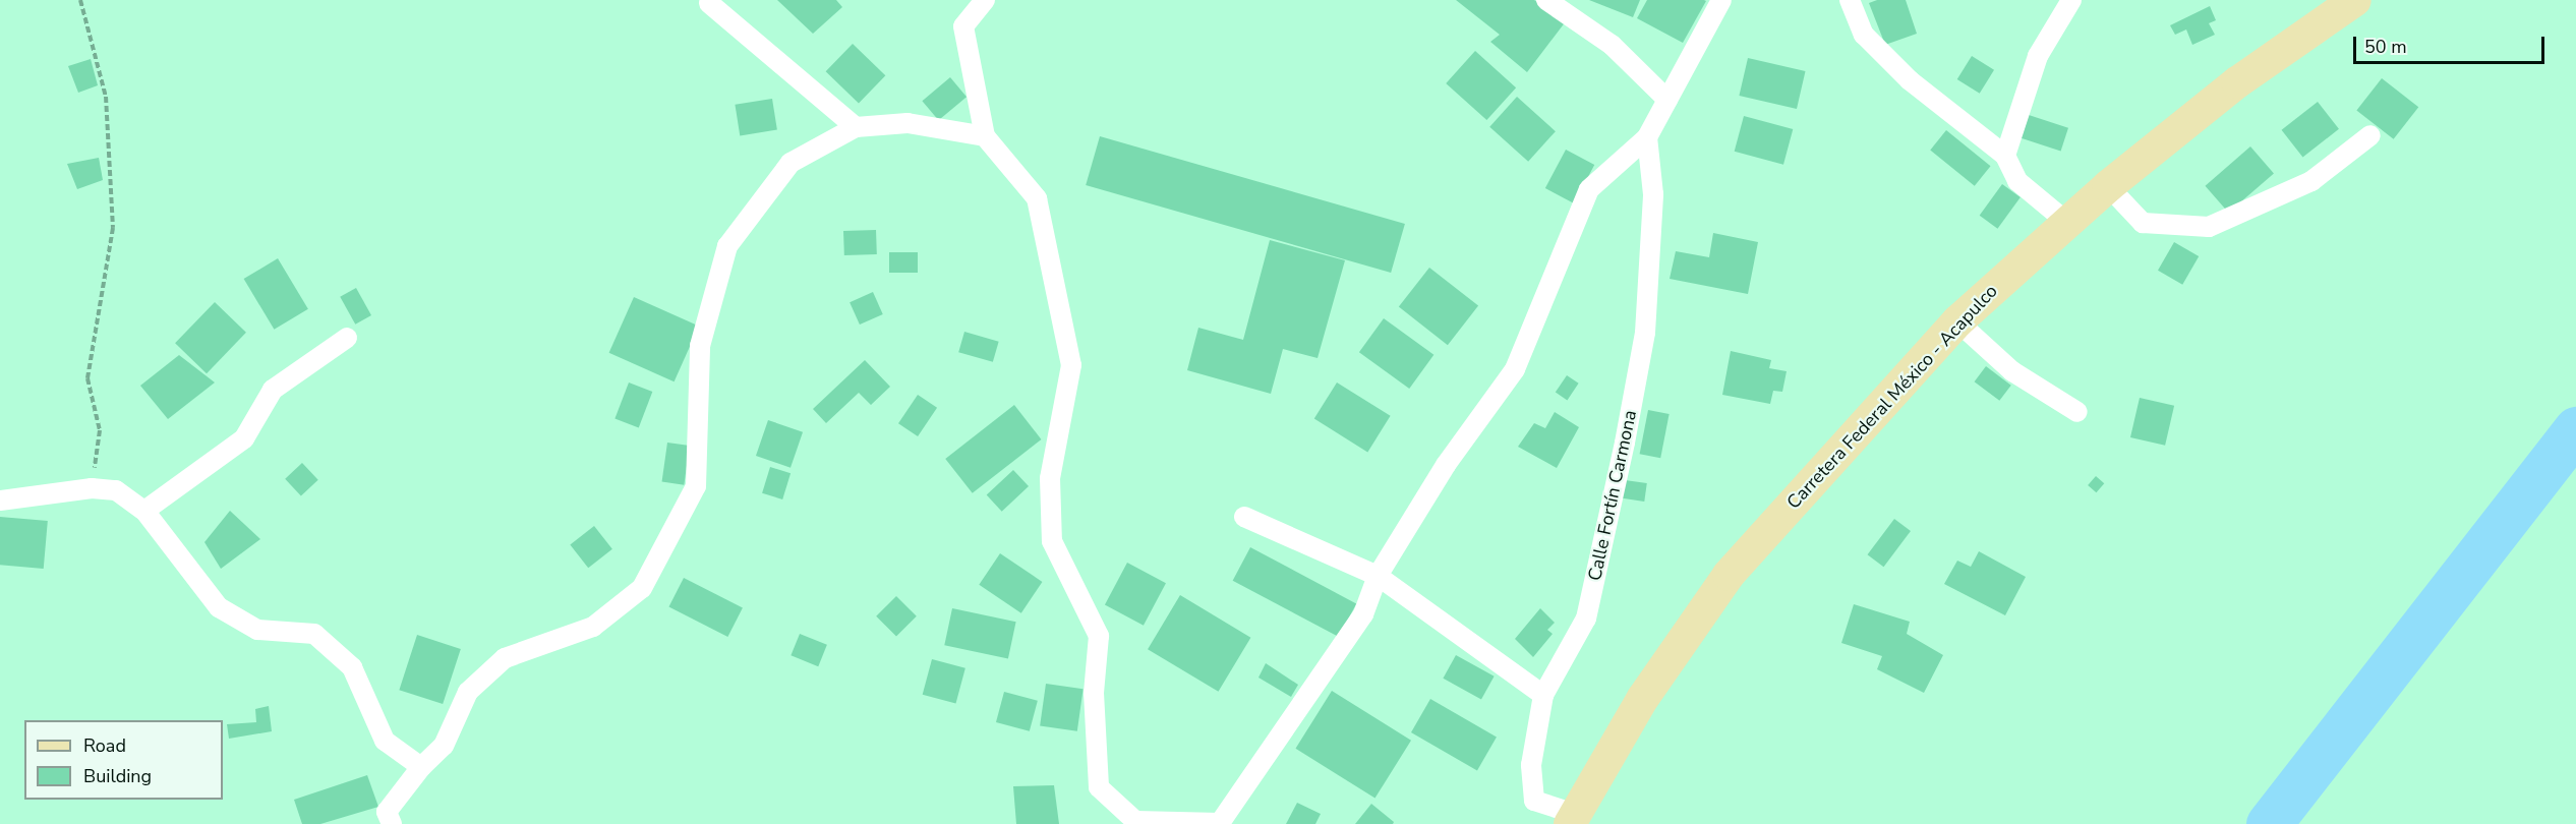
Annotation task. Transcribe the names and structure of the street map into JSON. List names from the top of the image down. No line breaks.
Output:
{"streets":{"main road":["Carretera Federal México - Acapulco"],"street":["Calle Fortín Carmona"]},"crossings":[["Carretera Federal México - Acapulco","Calle Fortín Carmona"]],"legend":["Road","Building"],"scale_bar":"50 m"}
